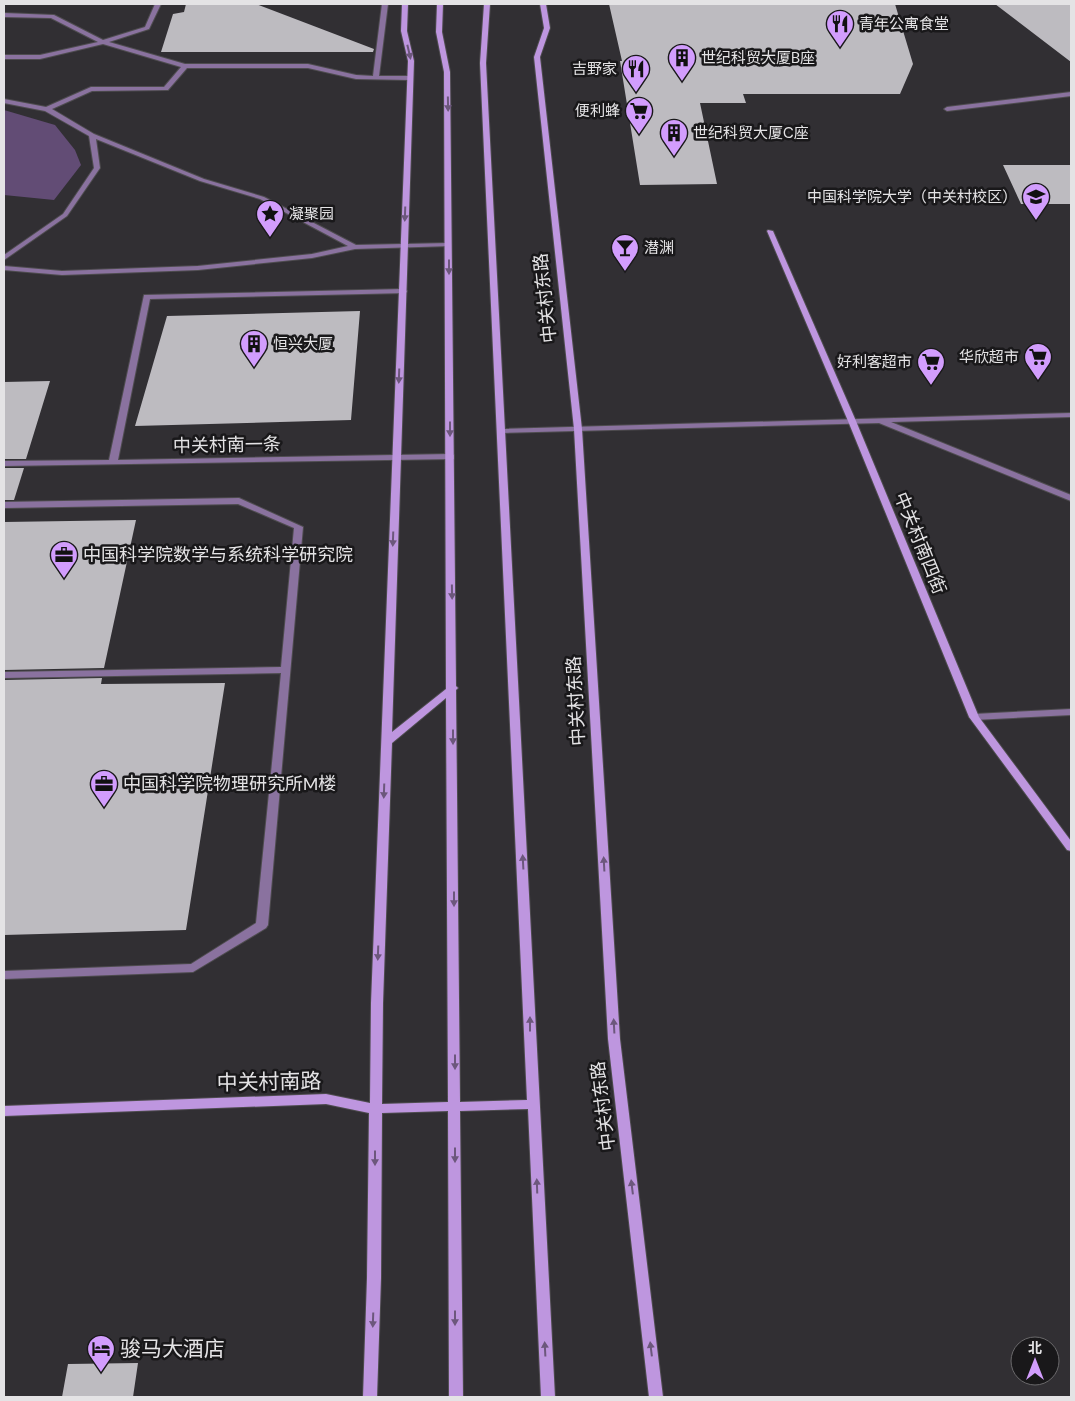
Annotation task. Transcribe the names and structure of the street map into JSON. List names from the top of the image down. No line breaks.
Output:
{"streets":{"street":["中关村东路","中关村南一条","中关村南四街","中关村南路"]},"places":{"restaurant":["青年公寓食堂","吉野家"],"building":["世纪科贸大厦B座","世纪科贸大厦C座","恒兴大厦"],"supermarket":["便利蜂","华欣超市","好利客超市"],"school or university":["中国科学院大学（中关村校区）"],"place":["凝聚园"],"bar":["潜渊"],"office":["中国科学院数学与系统科学研究院","中国科学院物理研究所M楼"],"hotel":["骏马大酒店"]},"north":"top"}
